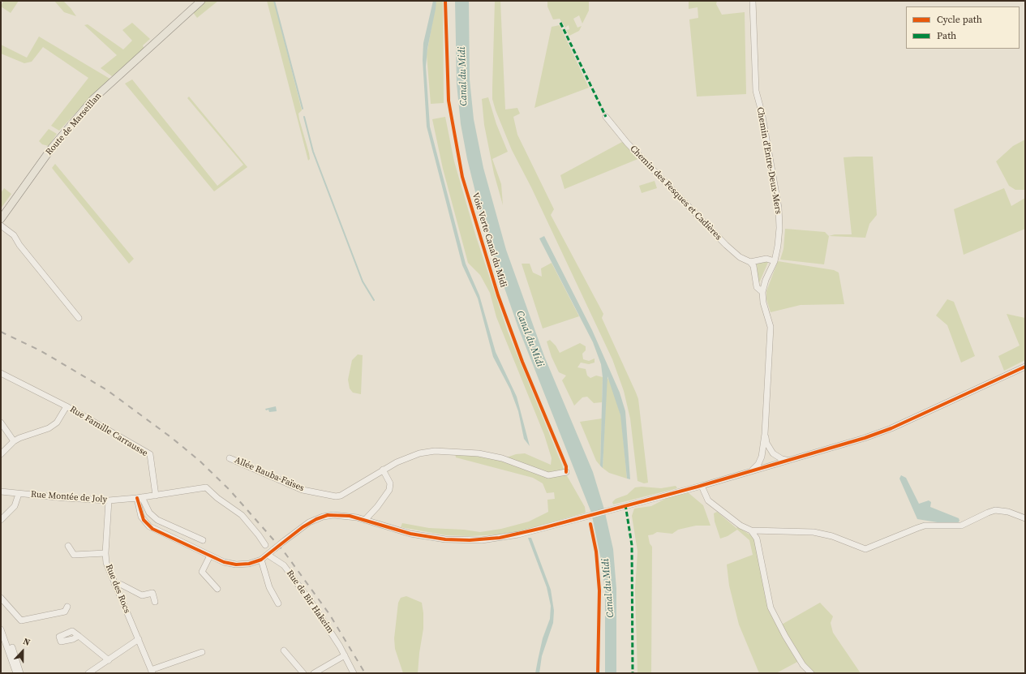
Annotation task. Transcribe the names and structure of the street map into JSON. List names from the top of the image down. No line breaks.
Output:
{"streets":{"main road":["Route de Marseillan"],"street":["Chemin d'Entre-Deux-Mers","Chemin des Fesques et Cadières","Rue Famille Carrausse","Allée Rauba-Faïses","Rue Montée de Joly","Rue des Rocs","Rue de Bir Hakeim"],"cycle path":["Voie Verte Canal du Midi"]},"crossings":[["Rue Famille Carrausse","Rue Montée de Joly"],["Rue Montée de Joly","Rue des Rocs"]],"water":["Canal du Midi"],"legend":["Cycle path","Path"],"north":"top"}
